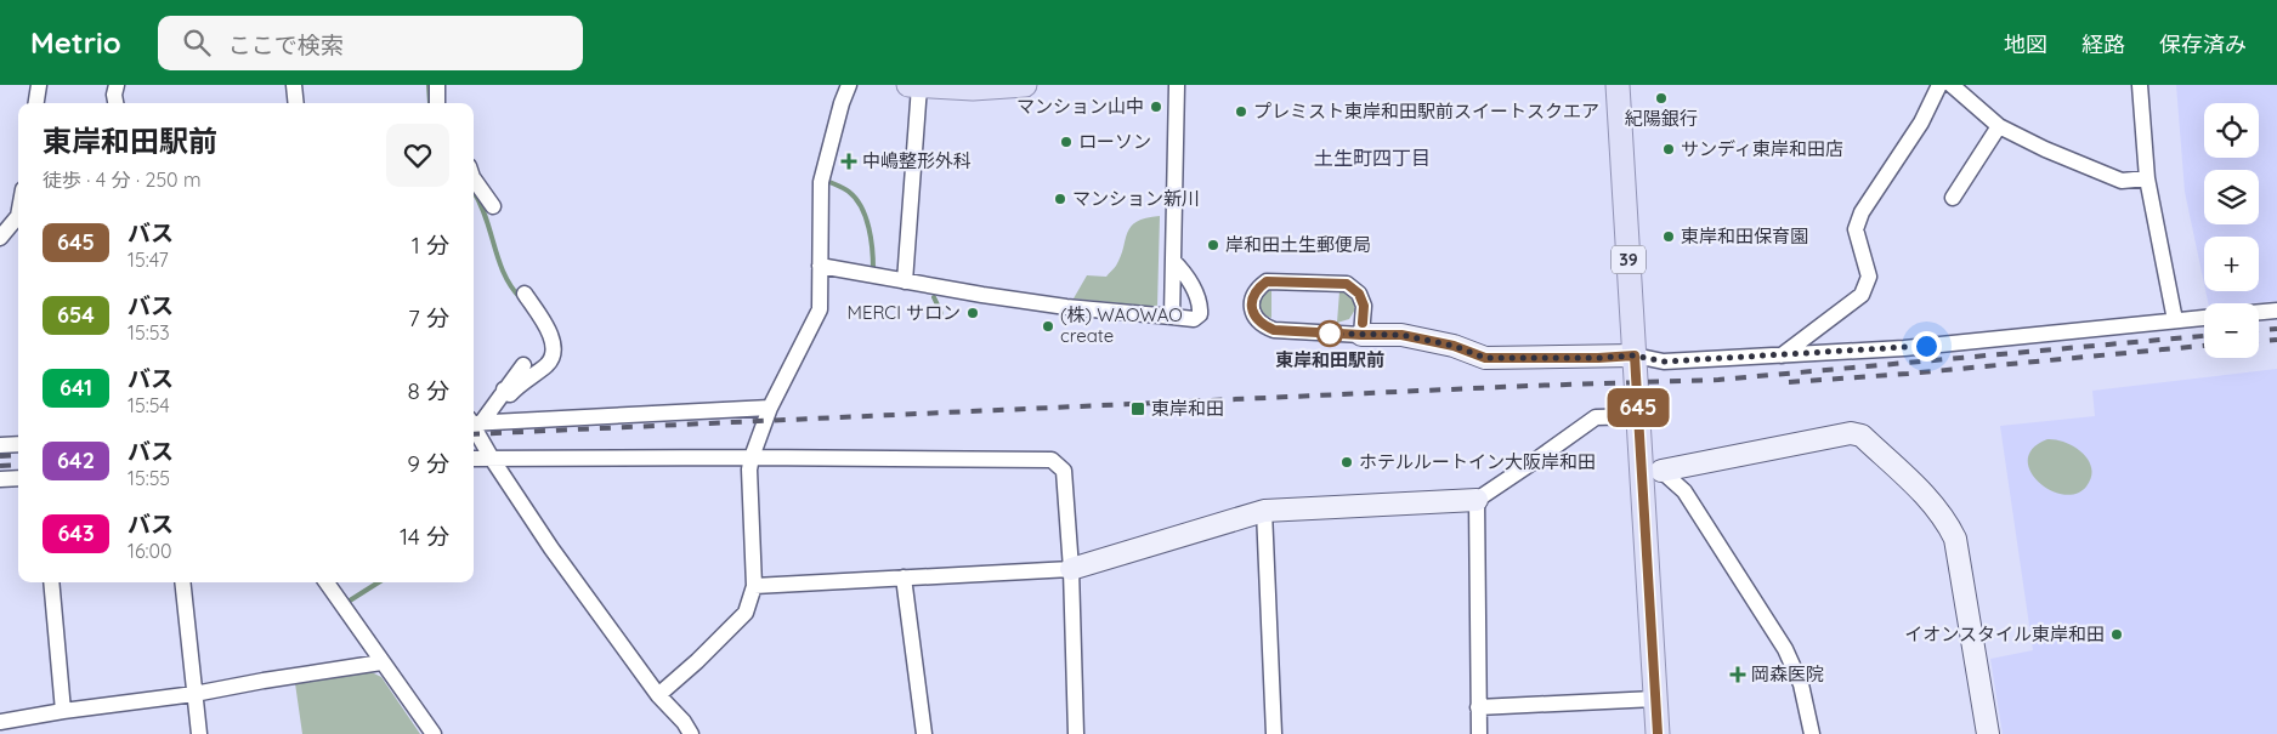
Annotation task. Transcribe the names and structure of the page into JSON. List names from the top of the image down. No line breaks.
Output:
{"streets":{"main road":["39"]},"districts":["土生町四丁目"],"places":{"other":["紀陽銀行","マンション山中","プレミスト東岸和田駅前スイートスクエア","ローソン","サンディ東岸和田店","マンション新川","東岸和田保育園","岸和田土生郵便局","MERCI サロン","(株) WAOWAO create","東岸和田駅前","ホテルルートイン大阪岸和田","イオンスタイル東岸和田"],"health":["中嶋整形外科","岡森医院"],"transit":["東岸和田"]},"lines":["bus line 645"],"page":{"header":"Metrio","search":"ここで検索","nav":["地図","経路","保存済み"],"on_map":"645","map_buttons":["+","−"],"heading":["東岸和田駅前","徒歩 · 4 分 · 250 m"],"list":[{"mark":"645","name":"バス","note":"15:47","value":"1 分"},{"mark":"654","name":"バス","note":"15:53","value":"7 分"},{"mark":"641","name":"バス","note":"15:54","value":"8 分"},{"mark":"642","name":"バス","note":"15:55","value":"9 分"},{"mark":"643","name":"バス","note":"16:00","value":"14 分"}]}}
